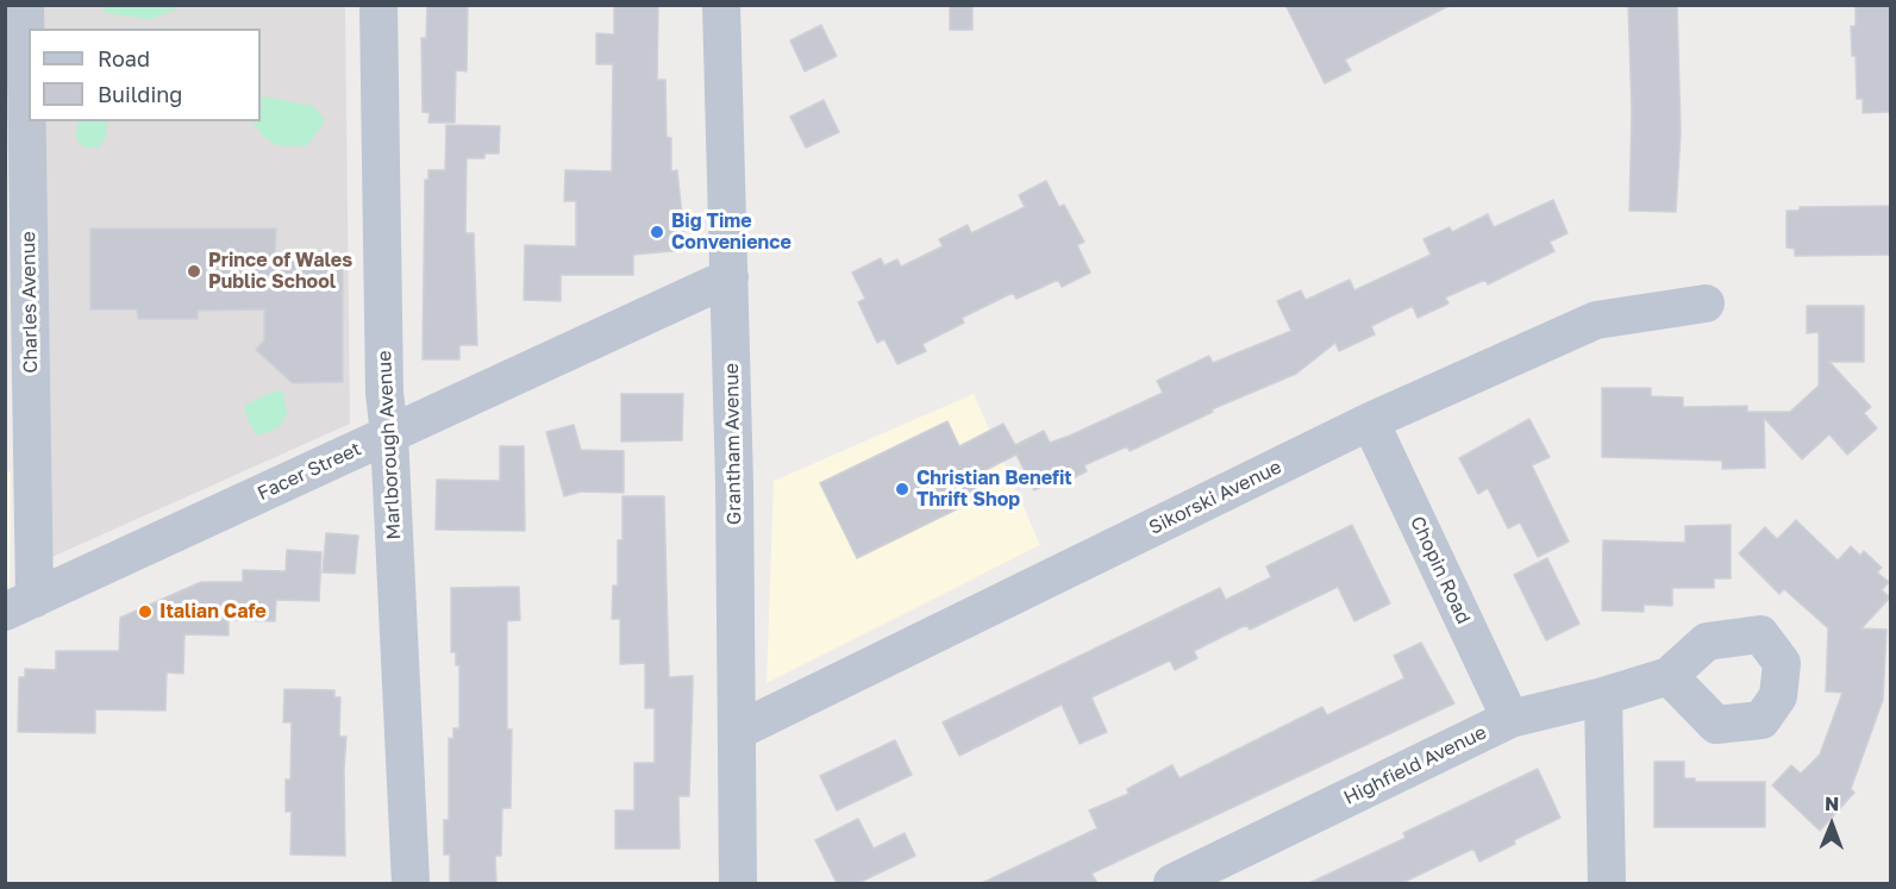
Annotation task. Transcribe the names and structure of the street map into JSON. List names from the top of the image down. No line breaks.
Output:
{"streets":{"street":["Charles Avenue","Grantham Avenue","Marlborough Avenue","Facer Street","Sikorski Avenue","Chopin Road","Highfield Avenue"]},"crossings":[["Charles Avenue","Facer Street"],["Grantham Avenue","Facer Street"],["Grantham Avenue","Sikorski Avenue"],["Marlborough Avenue","Facer Street"],["Sikorski Avenue","Chopin Road"],["Chopin Road","Highfield Avenue"]],"places":["Big Time Convenience","Prince of Wales Public School","Christian Benefit Thrift Shop","Italian Cafe"],"legend":["Road","Building"],"north":"top"}
